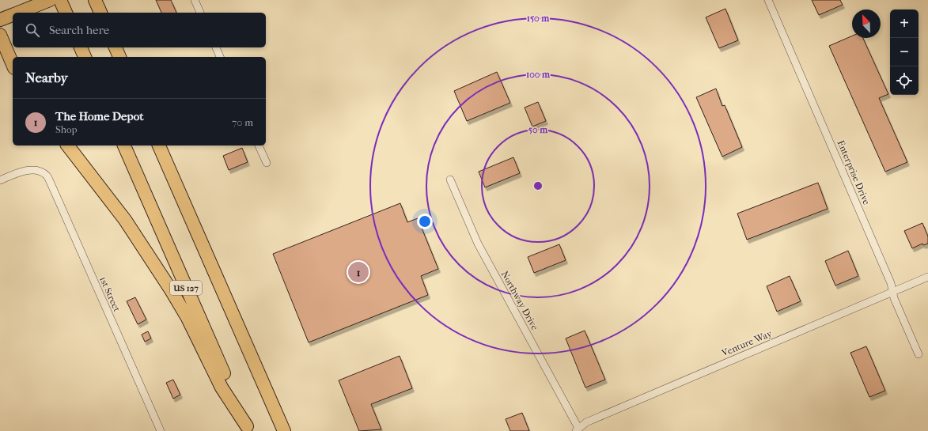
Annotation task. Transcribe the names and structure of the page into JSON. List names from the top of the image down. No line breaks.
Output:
{"streets":{"highway":["US 127"],"street":["Enterprise Drive","1st Street","Northway Drive","Venture Way"]},"crossings":[["Enterprise Drive","Venture Way"],["Northway Drive","Venture Way"]],"north":"top left","page":{"map_buttons":["+","−"],"search":"Search here","heading":"Nearby","list":[{"mark":"1","name":"The Home Depot","note":"Shop","value":"70 m"}],"pins":"1"},"rings":["150 m","100 m","50 m"]}
